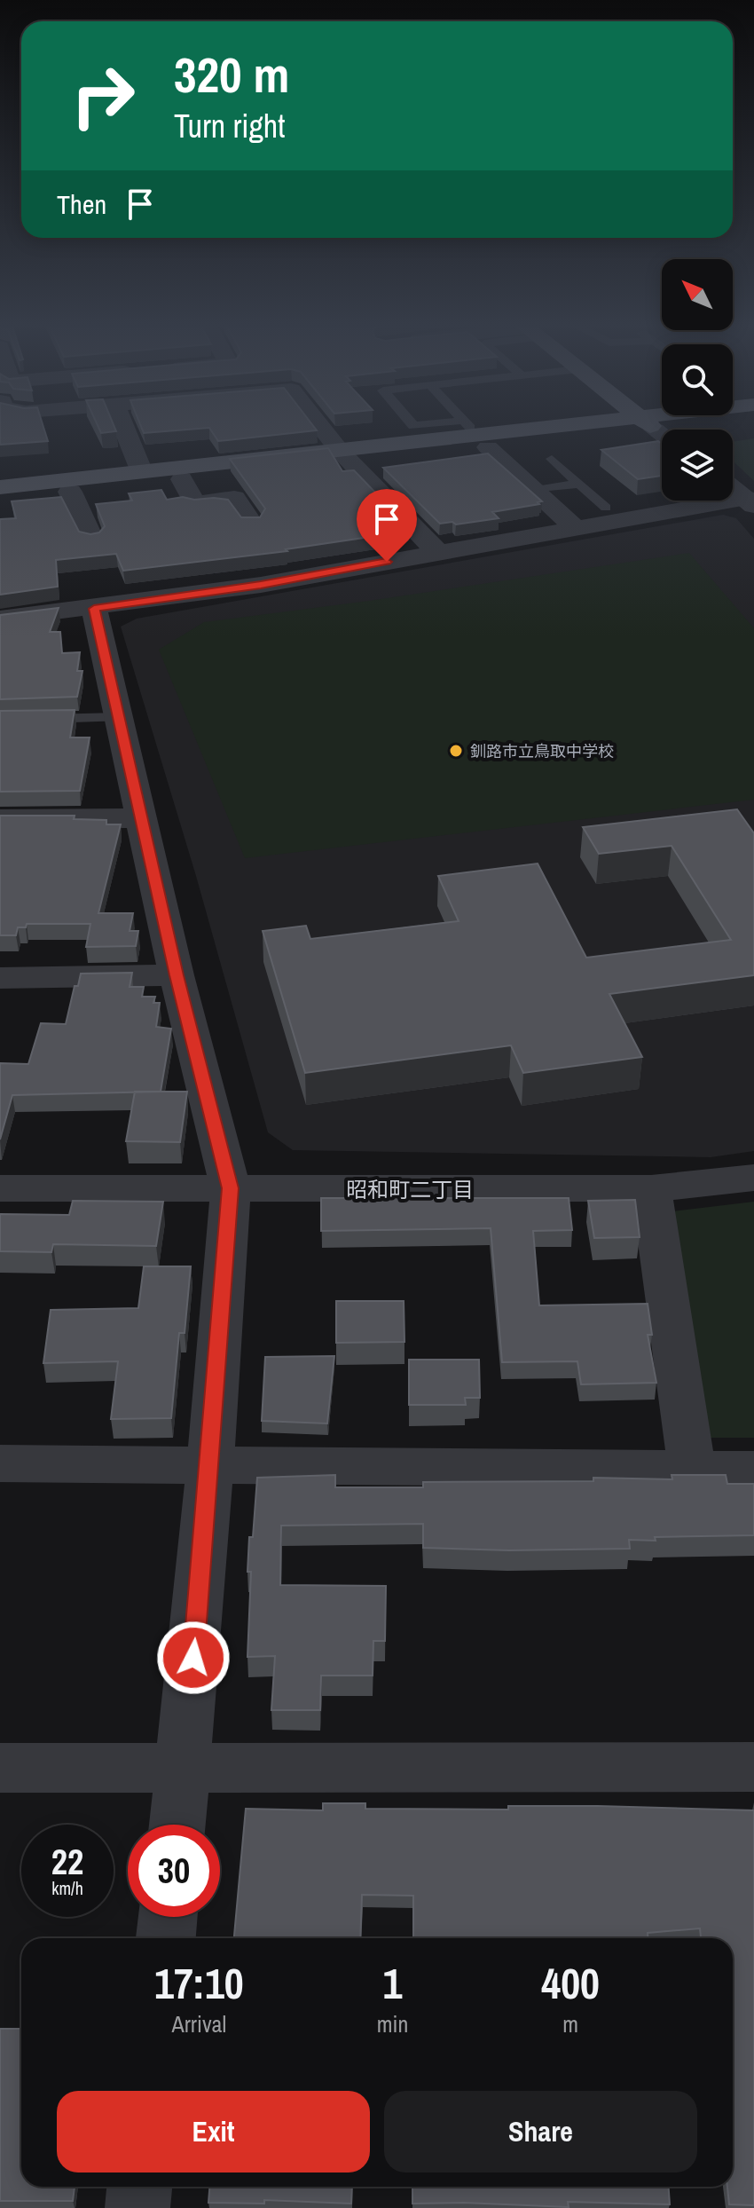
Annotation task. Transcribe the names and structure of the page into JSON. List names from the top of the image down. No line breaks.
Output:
{"districts":["昭和町二丁目"],"places":["釧路市立鳥取中学校"],"north":"top left","page":{"turn":["320 m","Turn right"],"then":"Then","speed":"22 km/h","limit":"30","eta":["17:10","Arrival","1","min","400","m"],"buttons":["Exit","Share"]}}
